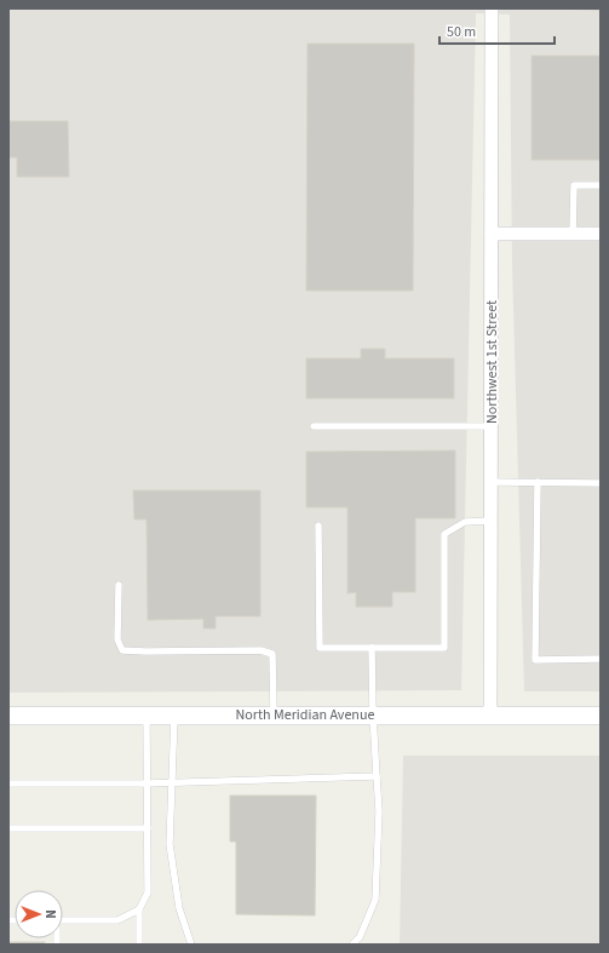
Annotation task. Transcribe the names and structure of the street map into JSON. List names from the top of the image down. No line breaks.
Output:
{"streets":{"main road":["North Meridian Avenue"],"street":["Northwest 1st Street"]},"crossings":[["Northwest 1st Street","North Meridian Avenue"]],"scale_bar":"50 m","north":"right"}
